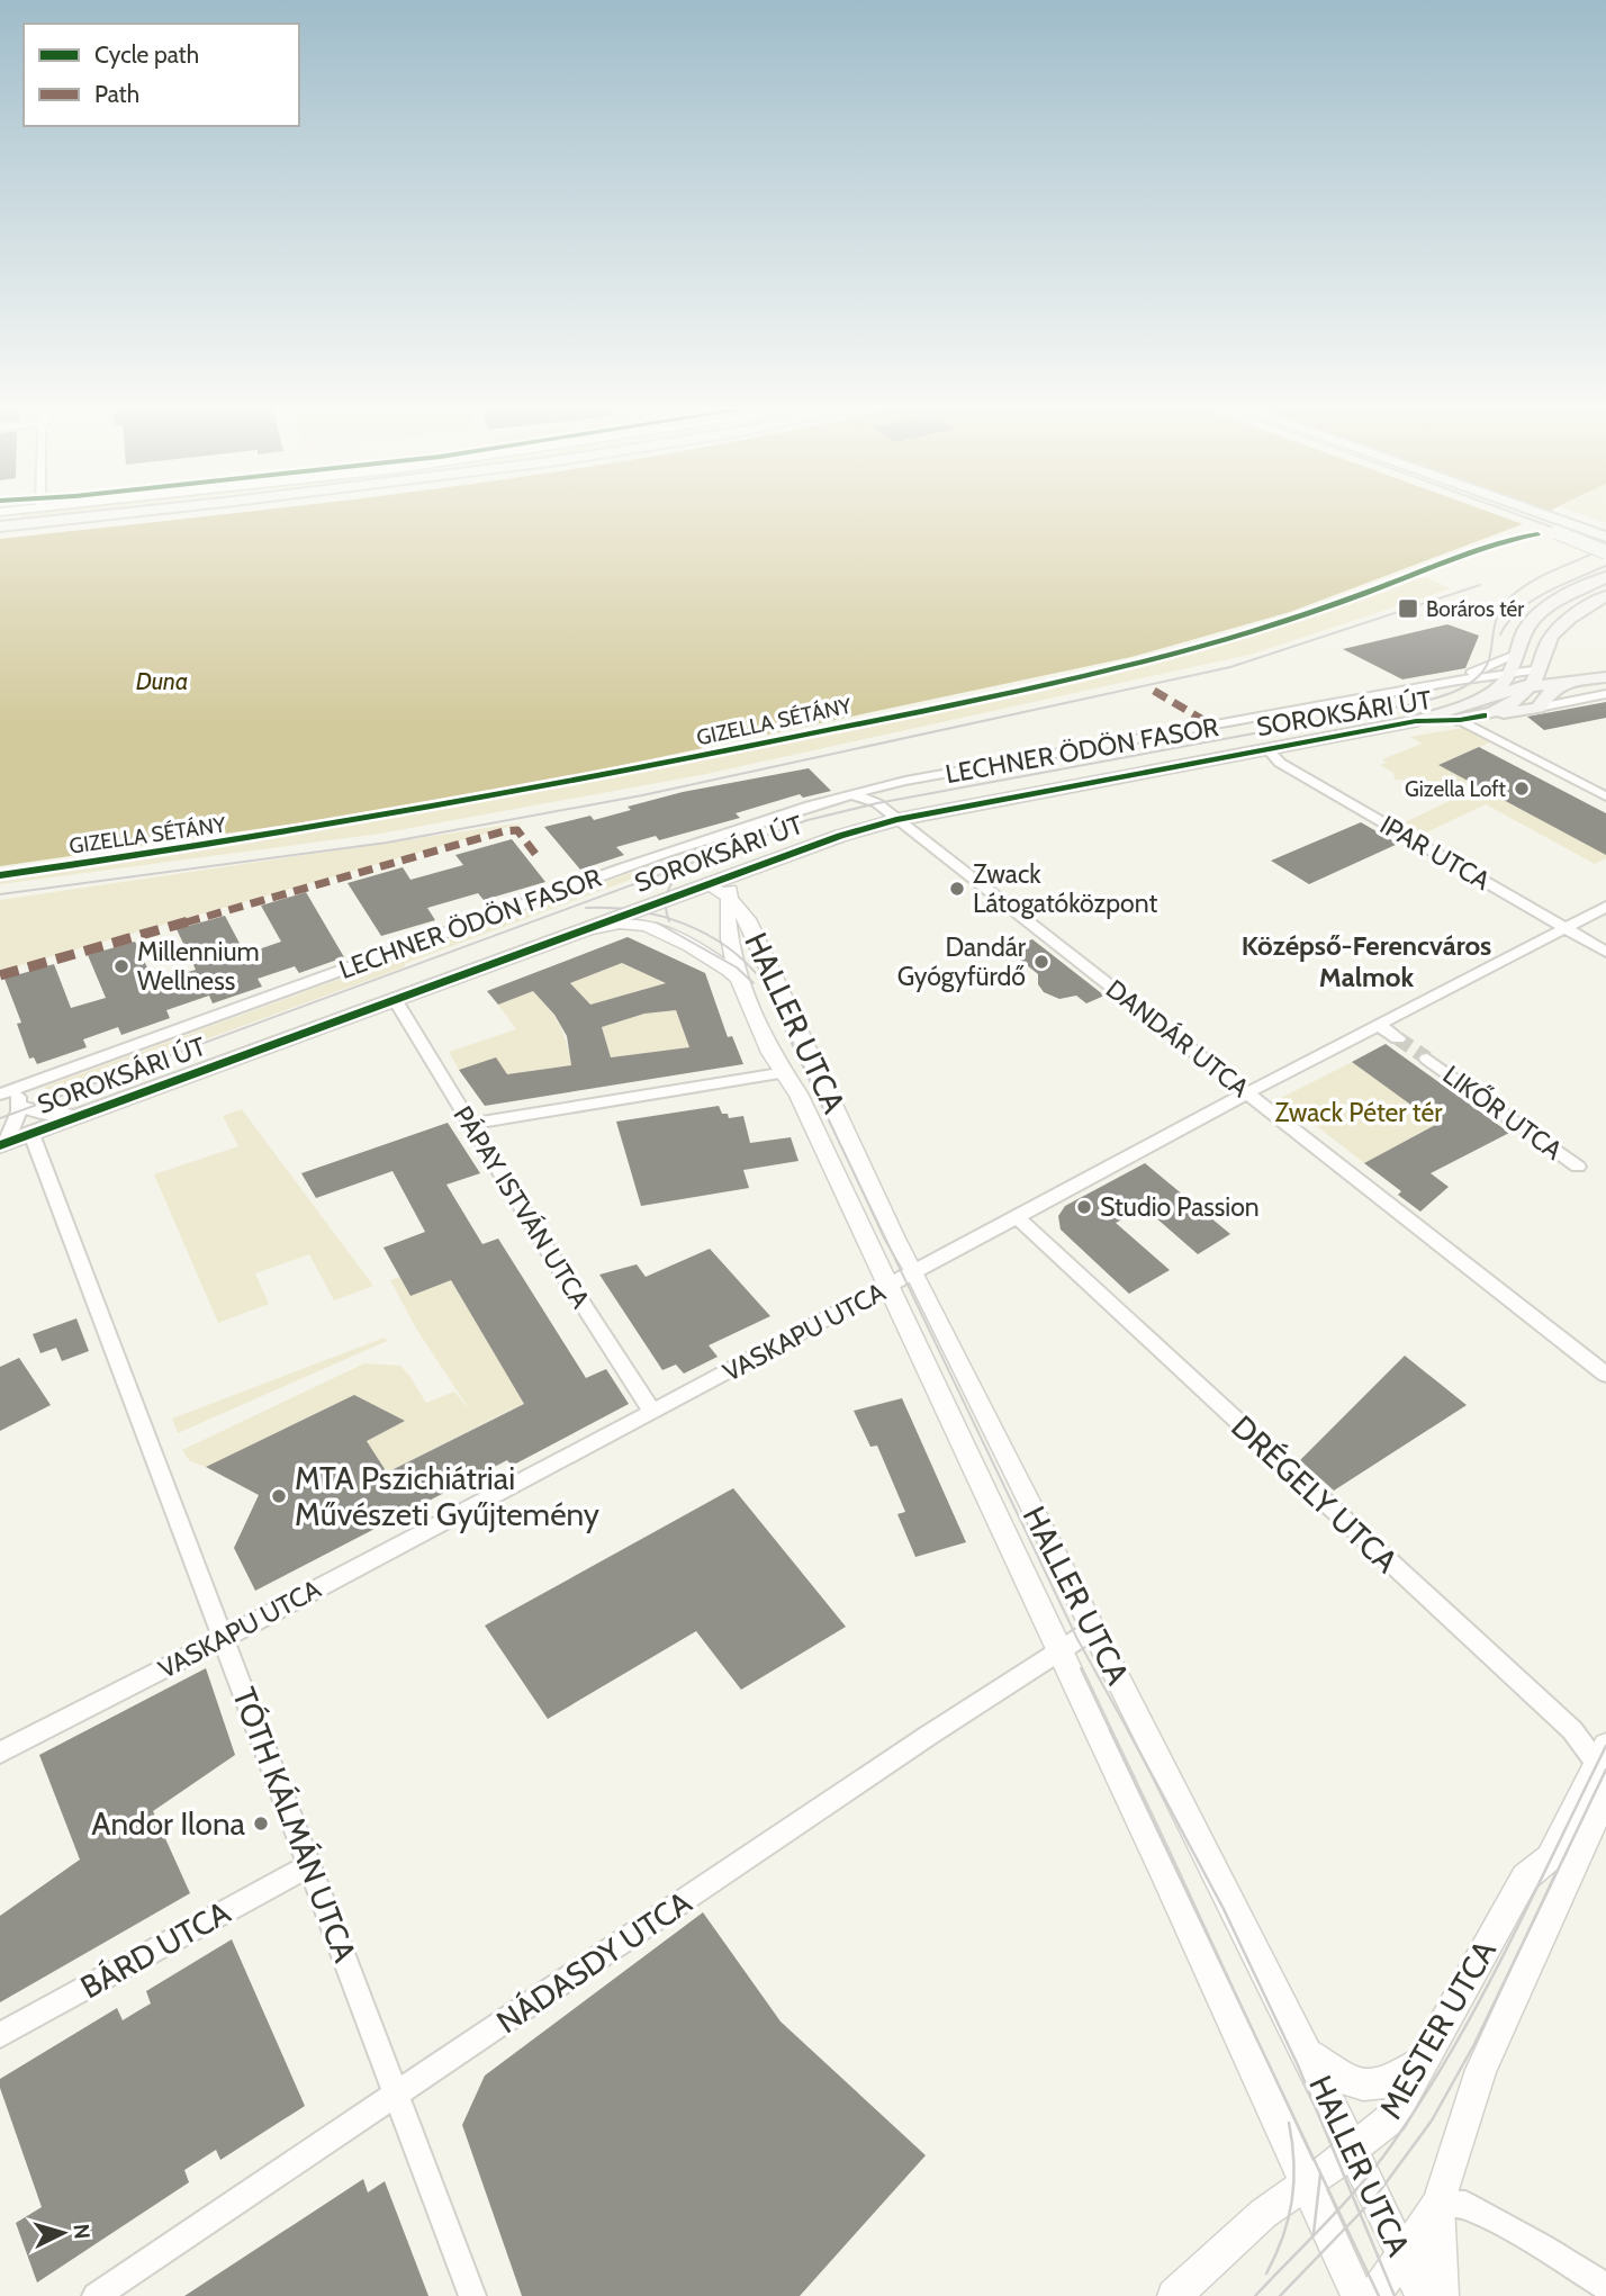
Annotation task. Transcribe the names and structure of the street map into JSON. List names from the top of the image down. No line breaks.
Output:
{"streets":{"main road":["SOROKSÁRI ÚT"],"street":["LECHNER ÖDÖN FASOR","IPAR UTCA","HALLER UTCA","DANDÁR UTCA","LIKŐR UTCA","PÁPAY ISTVÁN UTCA","VASKAPU UTCA","DRÉGELY UTCA","TÓTH KÁLMÁN UTCA","BÁRD UTCA","NÁDASDY UTCA","MESTER UTCA"],"cycle path":["GIZELLA SÉTÁNY"]},"crossings":[["SOROKSÁRI ÚT","IPAR UTCA"],["SOROKSÁRI ÚT","HALLER UTCA"],["SOROKSÁRI ÚT","DANDÁR UTCA"],["SOROKSÁRI ÚT","PÁPAY ISTVÁN UTCA"],["SOROKSÁRI ÚT","TÓTH KÁLMÁN UTCA"],["LECHNER ÖDÖN FASOR","DANDÁR UTCA"],["IPAR UTCA","VASKAPU UTCA"],["HALLER UTCA","VASKAPU UTCA"],["HALLER UTCA","NÁDASDY UTCA"],["HALLER UTCA","MESTER UTCA"],["DANDÁR UTCA","VASKAPU UTCA"],["PÁPAY ISTVÁN UTCA","VASKAPU UTCA"],["VASKAPU UTCA","DRÉGELY UTCA"],["VASKAPU UTCA","TÓTH KÁLMÁN UTCA"],["DRÉGELY UTCA","MESTER UTCA"],["TÓTH KÁLMÁN UTCA","BÁRD UTCA"],["TÓTH KÁLMÁN UTCA","NÁDASDY UTCA"]],"districts":["Középső-Ferencváros Malmok"],"water":["Duna"],"parks":["Zwack Péter tér"],"places":{"transit":["Boráros tér"],"other":["Gizella Loft","Zwack Látogatóközpont","Dandár Gyógyfürdő","Millennium Wellness","Studio Passion","MTA Pszichiátriai Művészeti Gyűjtemény","Andor Ilona"]},"legend":["Cycle path","Path"],"north":"right"}
